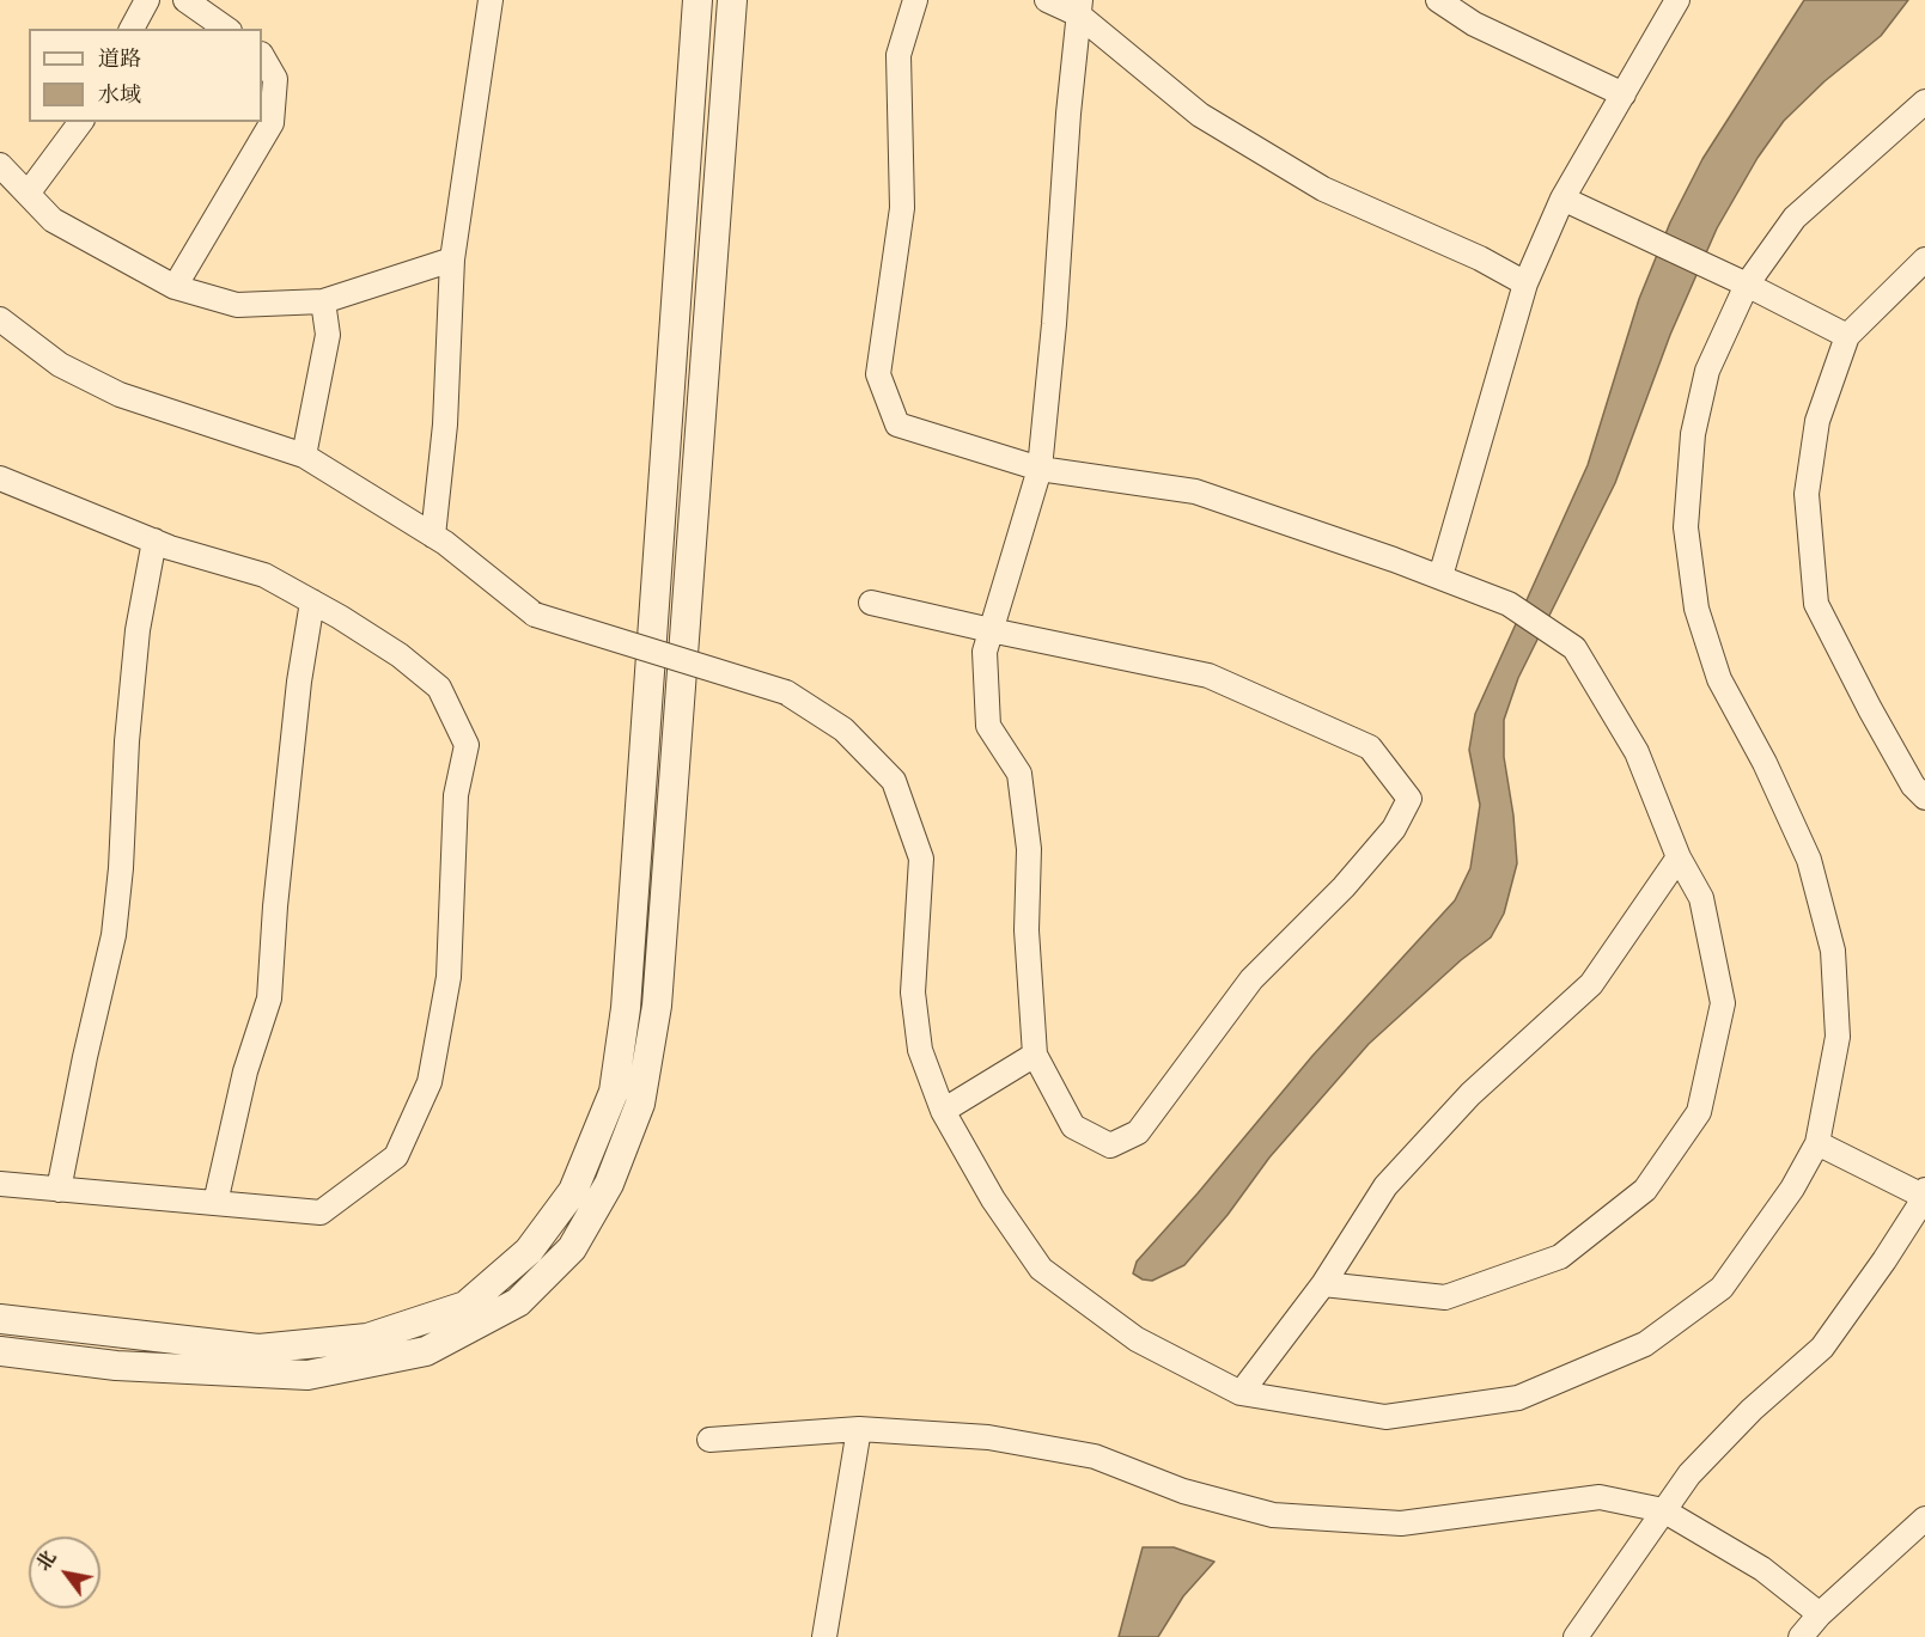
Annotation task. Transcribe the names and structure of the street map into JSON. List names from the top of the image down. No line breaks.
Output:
{"legend":["道路","水域"],"north":"top left"}
